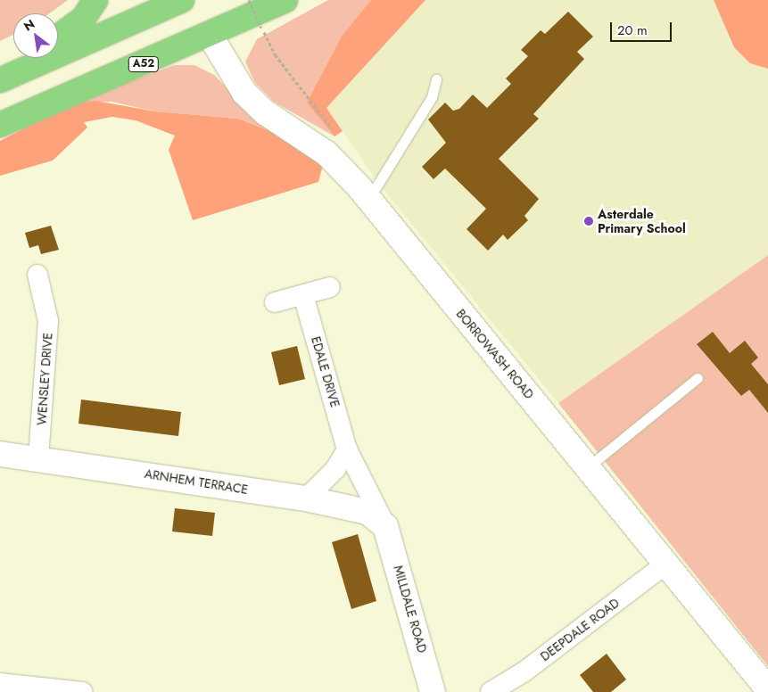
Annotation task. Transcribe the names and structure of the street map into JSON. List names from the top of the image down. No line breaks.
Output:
{"streets":{"highway":["A52"],"street":["BORROWASH ROAD","EDALE DRIVE","WENSLEY DRIVE","ARNHEM TERRACE","MILLDALE ROAD","DEEPDALE ROAD"]},"crossings":[["A52","BORROWASH ROAD"],["BORROWASH ROAD","DEEPDALE ROAD"],["EDALE DRIVE","ARNHEM TERRACE"],["EDALE DRIVE","MILLDALE ROAD"],["WENSLEY DRIVE","ARNHEM TERRACE"],["ARNHEM TERRACE","MILLDALE ROAD"]],"places":["Asterdale Primary School"],"scale_bar":"20 m","north":"top left"}
